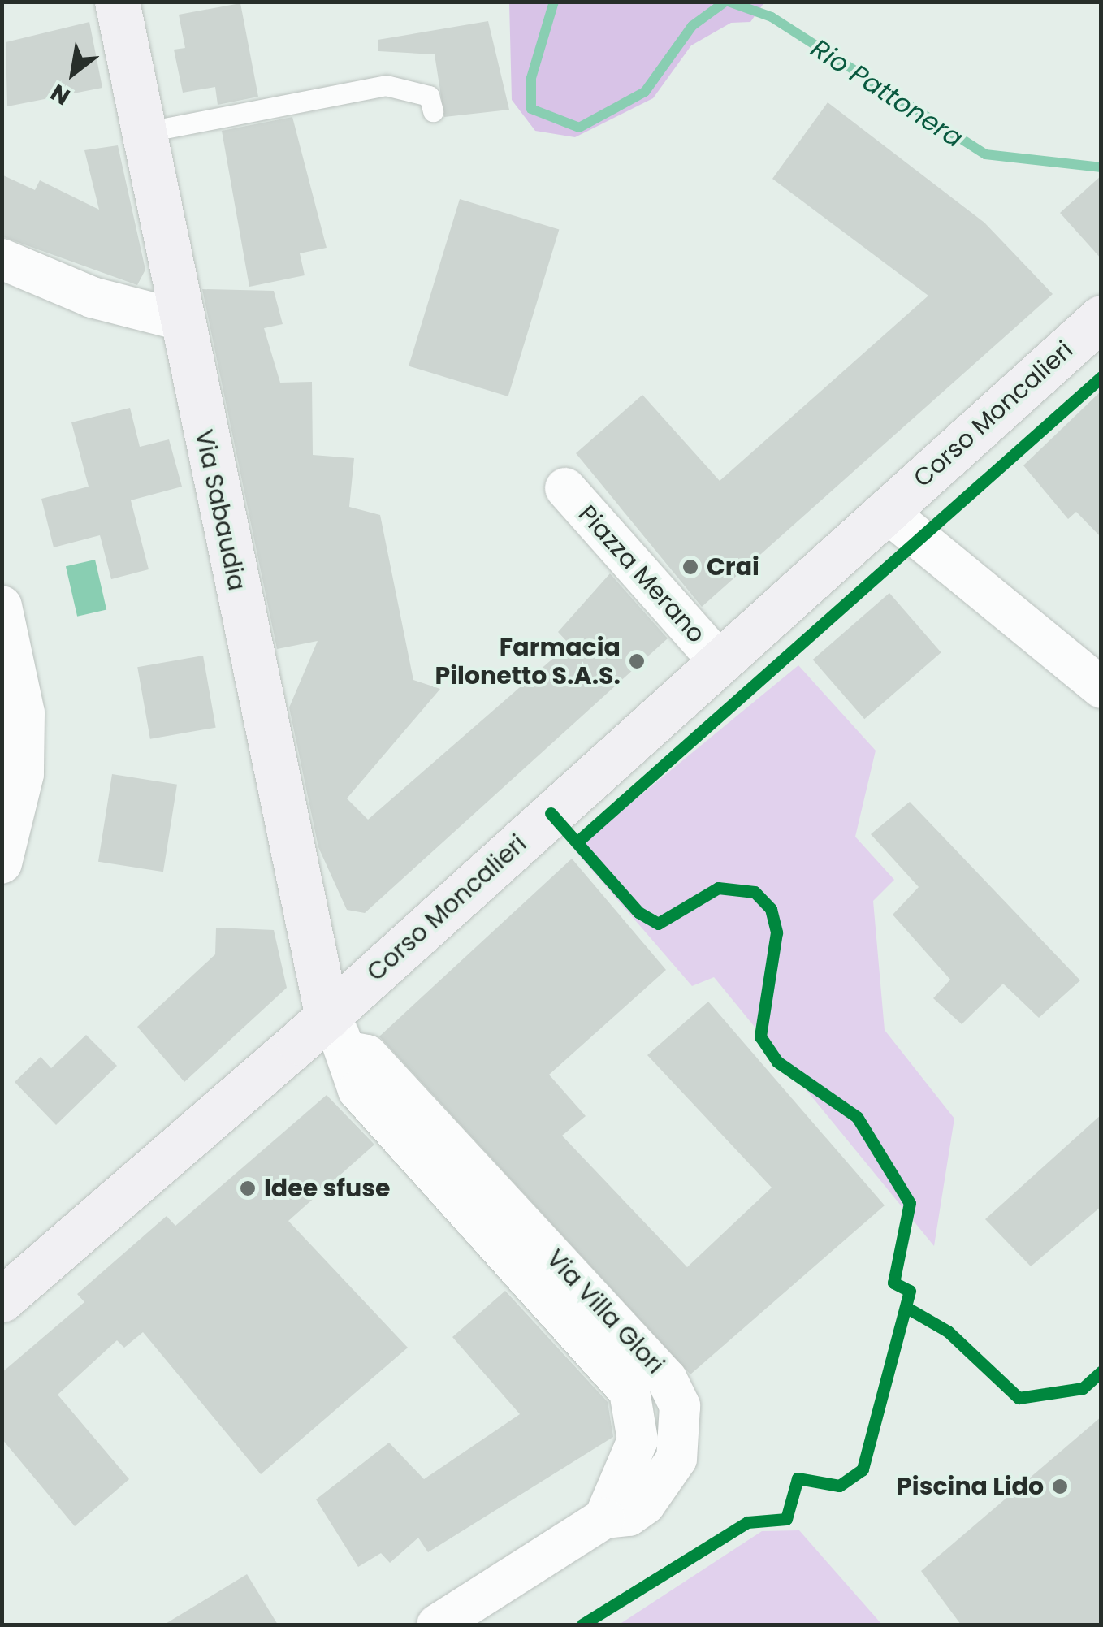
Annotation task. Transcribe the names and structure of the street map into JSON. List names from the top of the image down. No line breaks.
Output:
{"streets":{"main road":["Corso Moncalieri","Via Sabaudia"],"street":["Piazza Merano","Via Villa Glori"]},"crossings":[["Corso Moncalieri","Via Sabaudia"],["Corso Moncalieri","Piazza Merano"],["Corso Moncalieri","Via Villa Glori"],["Via Sabaudia","Via Villa Glori"]],"water":["Rio Pattonera"],"places":["Crai","Farmacia Pilonetto S.A.S.","Idee sfuse","Piscina Lido"],"north":"bottom left"}
